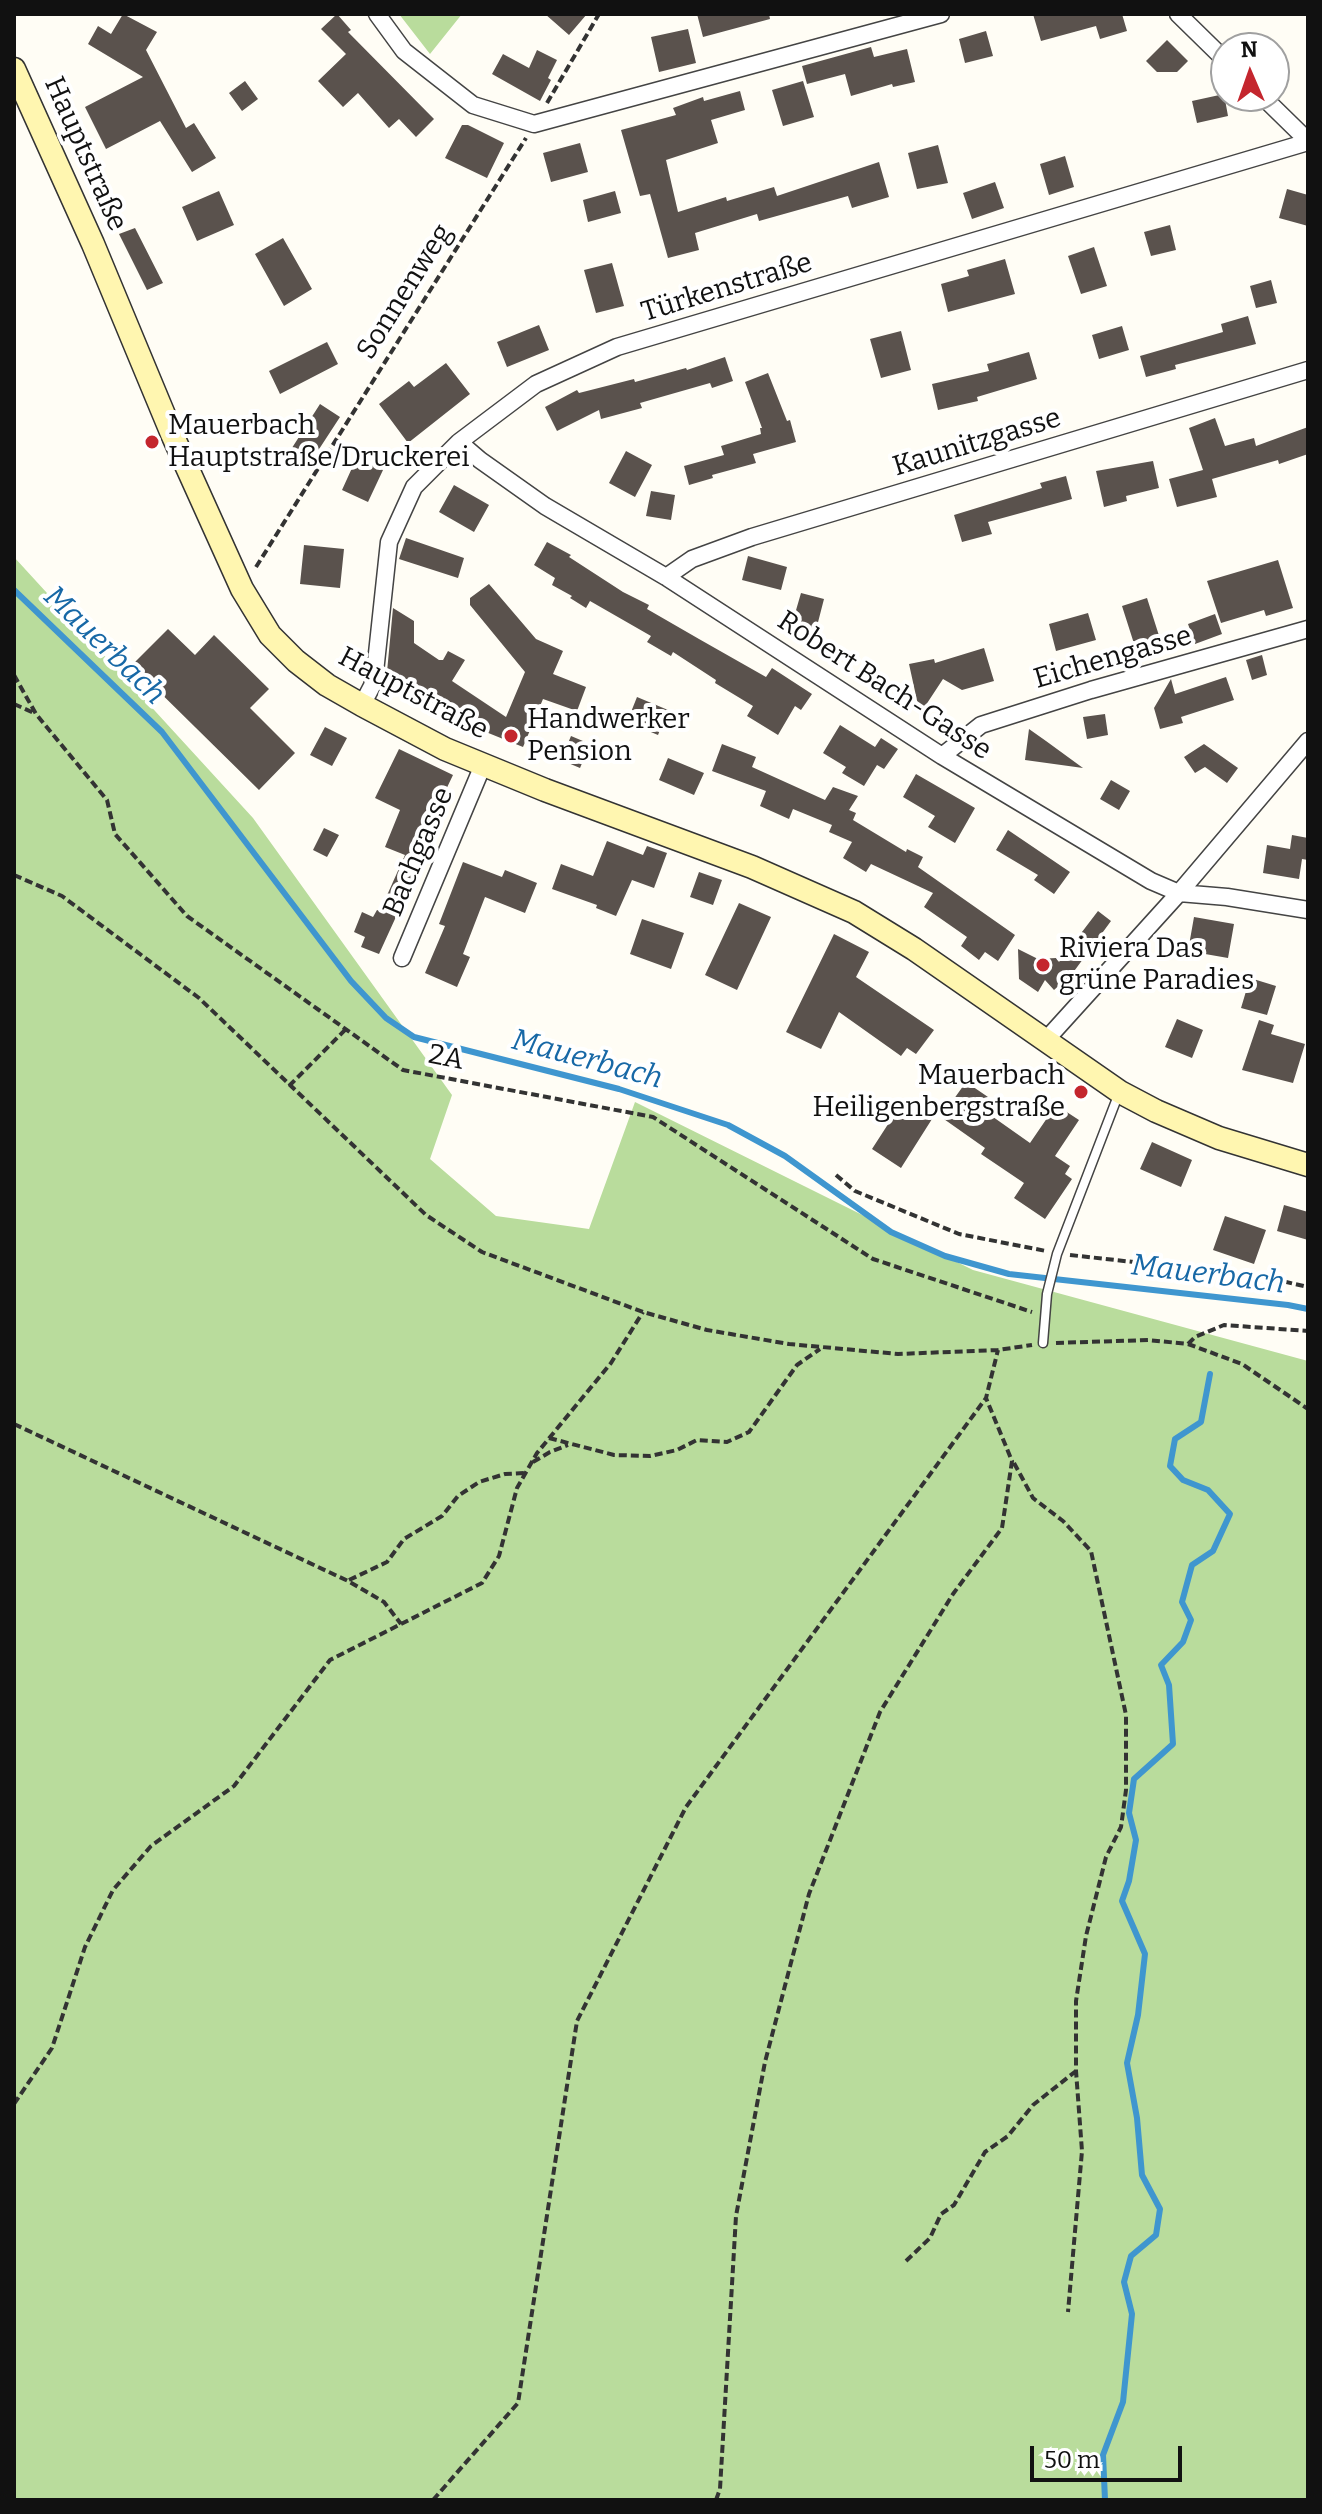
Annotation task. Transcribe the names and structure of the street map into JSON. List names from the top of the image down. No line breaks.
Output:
{"streets":{"main road":["Hauptstraße"],"street":["Türkenstraße","Kaunitzgasse","Eichengasse","Robert Bach-Gasse","Bachgasse"],"path":["Sonnenweg","2A"]},"crossings":[["Hauptstraße","Türkenstraße"],["Hauptstraße","Sonnenweg"],["Hauptstraße","Bachgasse"],["Türkenstraße","Robert Bach-Gasse"],["Kaunitzgasse","Robert Bach-Gasse"],["Eichengasse","Robert Bach-Gasse"]],"water":["Mauerbach"],"places":["Mauerbach Hauptstraße/Druckerei","Handwerker Pension","Riviera Das grüne Paradies","Mauerbach Heiligenbergstraße"],"scale_bar":"50 m","north":"top"}
